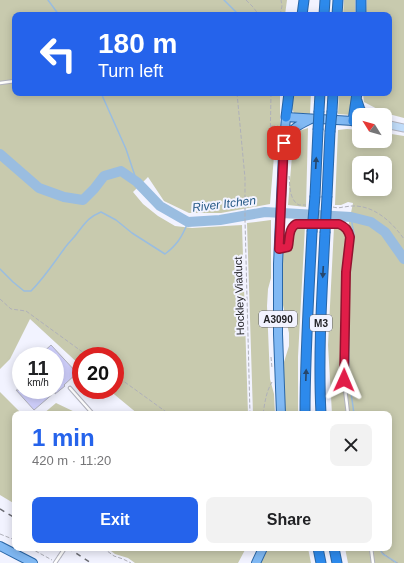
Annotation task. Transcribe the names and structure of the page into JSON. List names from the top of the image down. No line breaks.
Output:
{"streets":{"highway":["M3"],"main road":["A3090"],"path":["Hockley Viaduct"]},"water":["River Itchen"],"north":"top left","page":{"turn":["180 m","Turn left"],"speed":"11 km/h","limit":"20","heading":["1 min","420 m · 11:20"],"buttons":["Exit","Share"]}}
